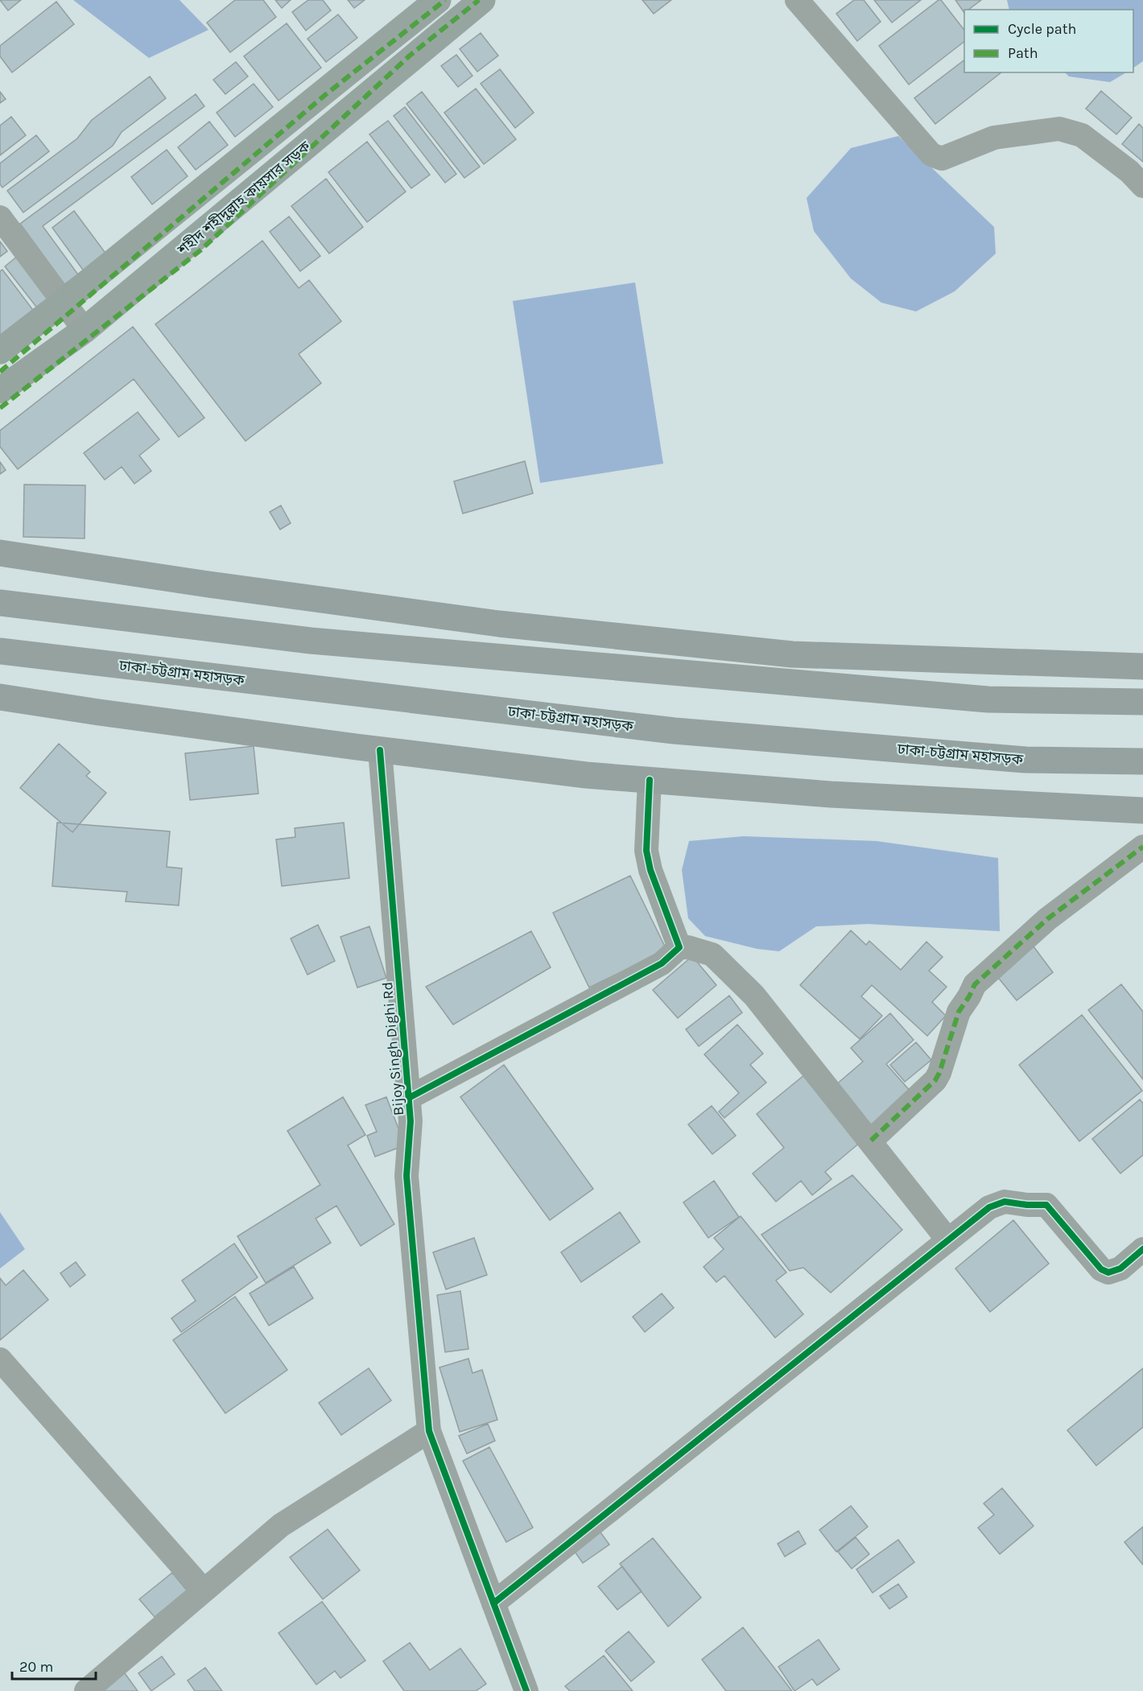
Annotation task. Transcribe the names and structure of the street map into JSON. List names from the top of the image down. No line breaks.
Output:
{"streets":{"highway":["ঢাকা-চট্টগ্রাম মহাসড়ক"],"main road":["শহীদ শহীদুল্লাহ কায়সার সড়ক"],"street":["Bijoy Singh Dighi Rd"]},"legend":["Cycle path","Path"],"scale_bar":"20 m"}
